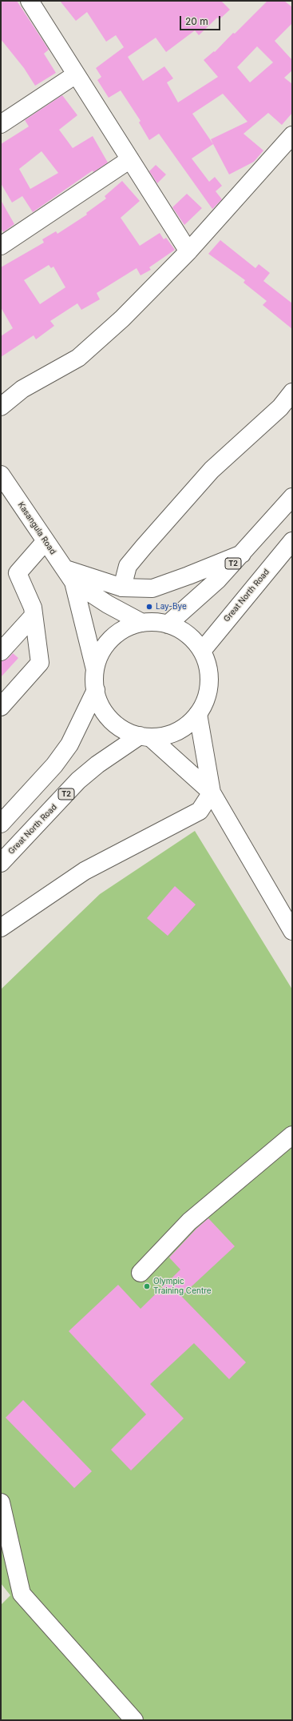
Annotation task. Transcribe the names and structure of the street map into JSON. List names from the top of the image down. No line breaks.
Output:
{"streets":{"street":["Kasangula Road","T2","Great North Road"]},"crossings":[["Kasangula Road","T2"],["T2","Great North Road"]],"places":["Lay-Bye","Olympic Training Centre"],"scale_bar":"20 m"}
